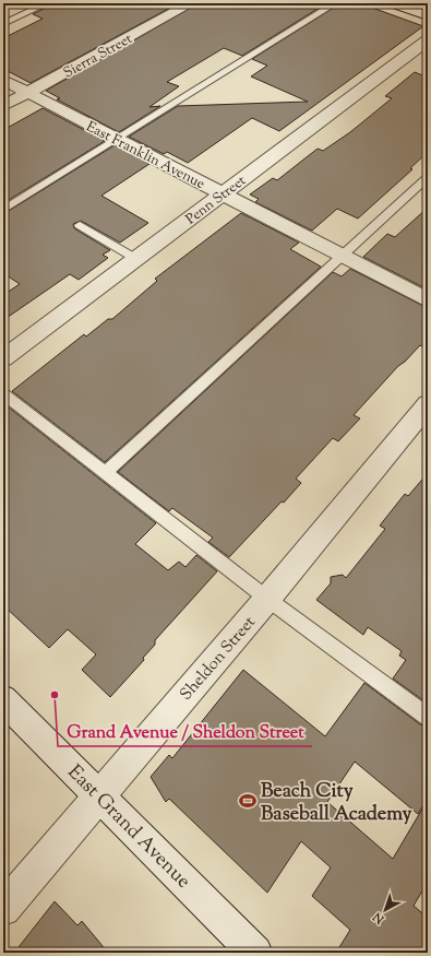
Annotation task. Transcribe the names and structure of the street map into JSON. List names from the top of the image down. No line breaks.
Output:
{"streets":{"street":["Sierra Street","East Franklin Avenue","Penn Street","Sheldon Street","East Grand Avenue"]},"crossings":[["Sierra Street","East Franklin Avenue"],["East Franklin Avenue","Penn Street"],["Sheldon Street","East Grand Avenue"]],"places":{"other":["Grand Avenue / Sheldon Street"],"sports":["Beach City Baseball Academy"]},"north":"bottom left"}
